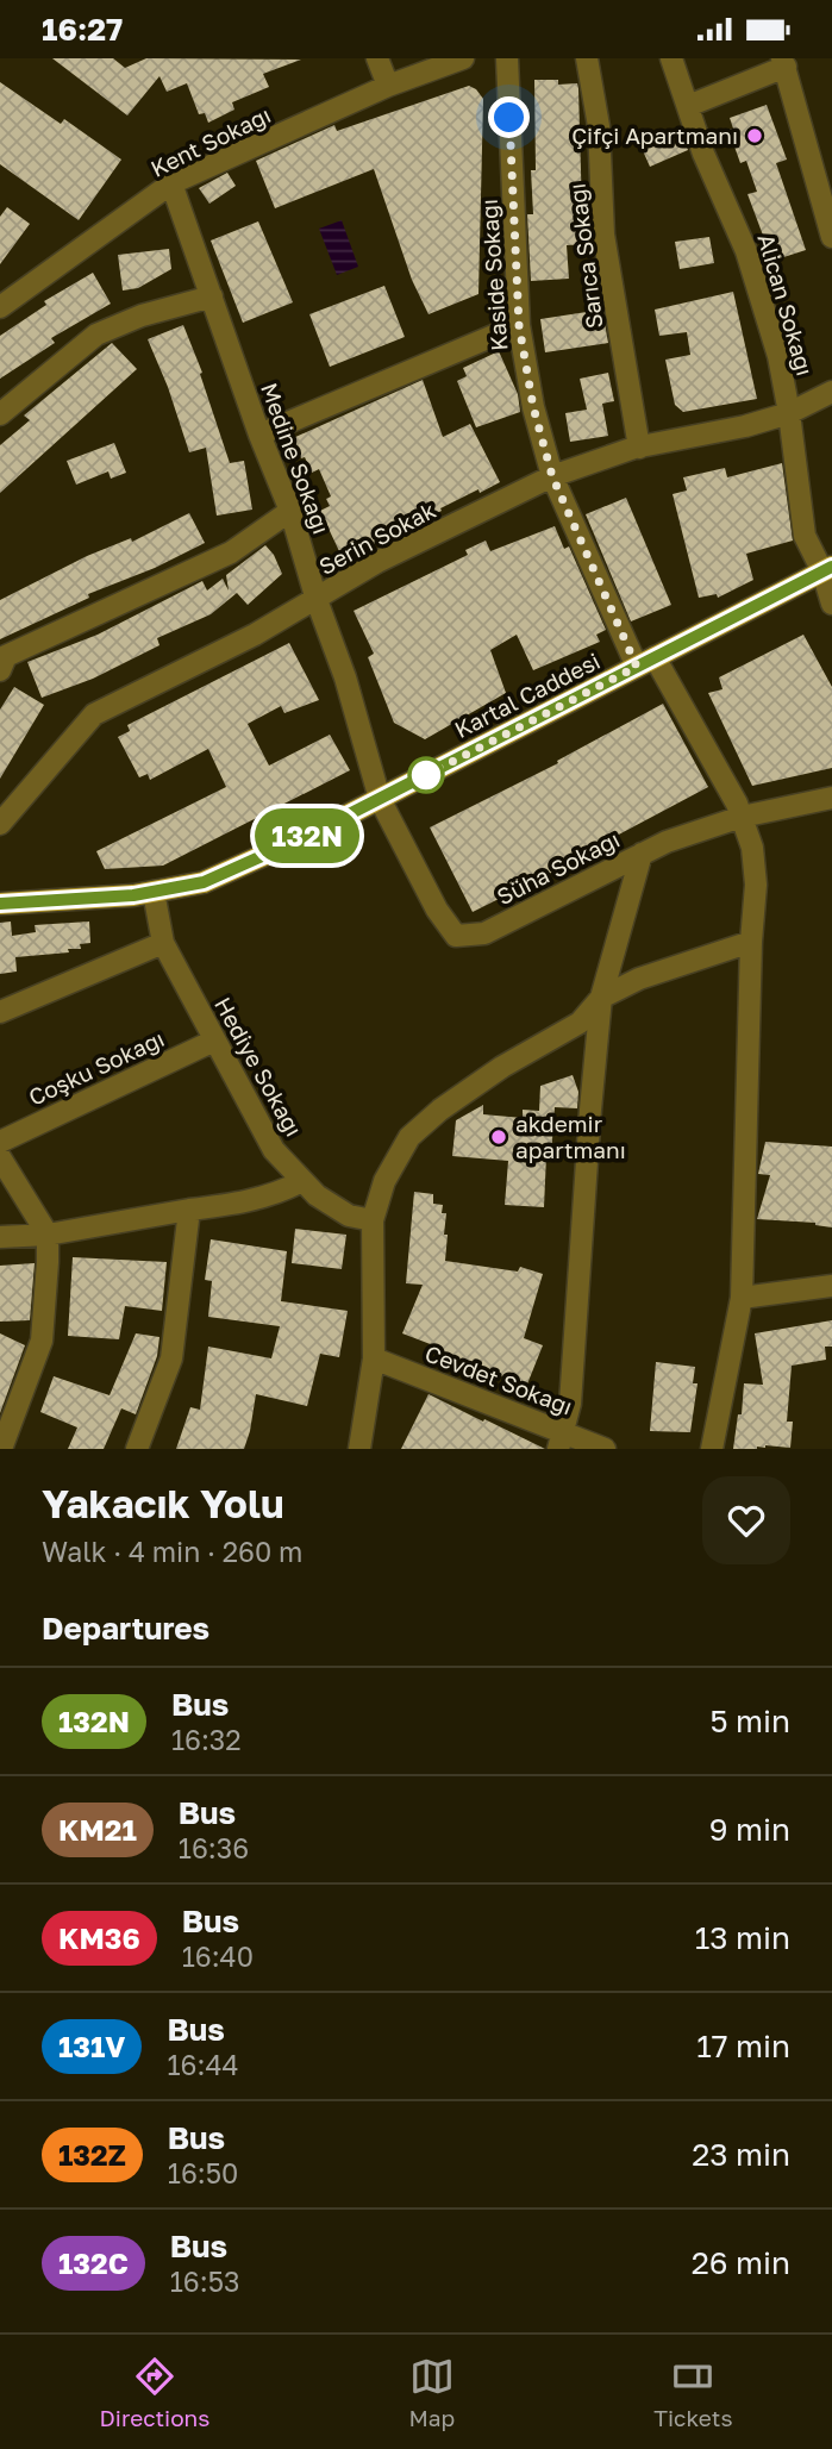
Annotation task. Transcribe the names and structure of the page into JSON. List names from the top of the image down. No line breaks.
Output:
{"streets":{"main road":["Kartal Caddesi"],"street":["Kent Sokağı","Sarıca Sokağı","Kaside Sokağı","Alican Sokağı","Medine Sokağı","Serin Sokak","Süha Sokağı","Hediye Sokağı","Coşku Sokağı","Cevdet Sokağı"]},"crossings":[["Kent Sokağı","Medine Sokağı"],["Sarıca Sokağı","Serin Sokak"],["Kaside Sokağı","Serin Sokak"],["Kaside Sokağı","Kartal Caddesi"],["Kaside Sokağı","Süha Sokağı"],["Alican Sokağı","Serin Sokak"],["Alican Sokağı","Kartal Caddesi"],["Medine Sokağı","Serin Sokak"],["Medine Sokağı","Kartal Caddesi"],["Medine Sokağı","Süha Sokağı"],["Kartal Caddesi","Süha Sokağı"],["Kartal Caddesi","Hediye Sokağı"],["Hediye Sokağı","Coşku Sokağı"]],"places":["Çifçi Apartmanı","akdemir apartmanı"],"lines":["bus line 132N"],"page":{"status":"16:27","on_map":"132N","heading":[["Yakacık Yolu","Walk · 4 min · 260 m"],"Departures"],"list":[{"mark":"132N","name":"Bus","note":"16:32","value":"5 min"},{"mark":"KM21","name":"Bus","note":"16:36","value":"9 min"},{"mark":"KM36","name":"Bus","note":"16:40","value":"13 min"},{"mark":"131V","name":"Bus","note":"16:44","value":"17 min"},{"mark":"132Z","name":"Bus","note":"16:50","value":"23 min"},{"mark":"132C","name":"Bus","note":"16:53","value":"26 min"}],"tabs":["Directions","Map","Tickets"]}}
